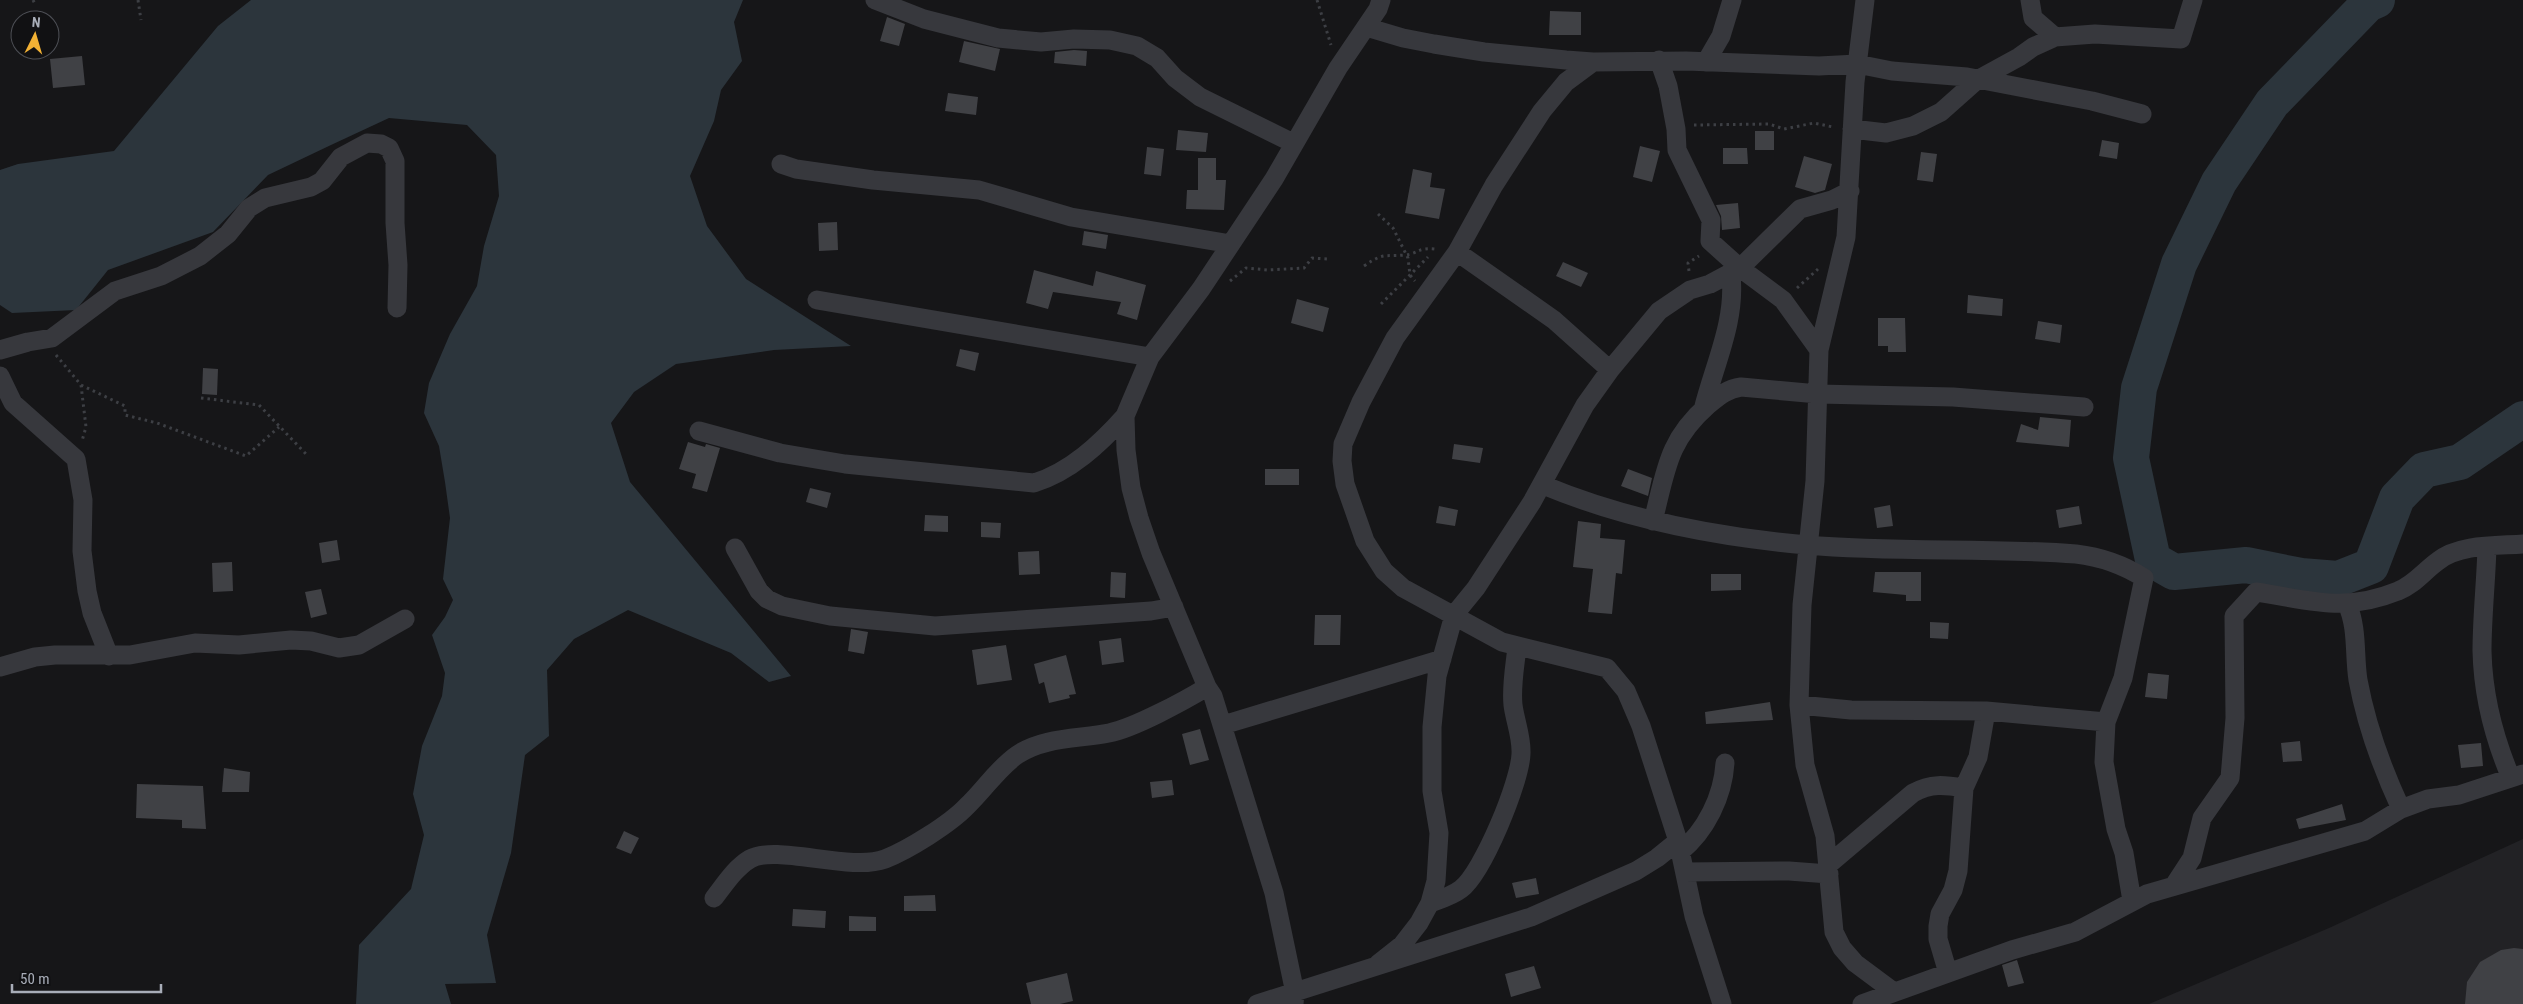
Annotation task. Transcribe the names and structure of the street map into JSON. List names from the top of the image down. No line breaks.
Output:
{"scale_bar":"50 m","north":"top"}
